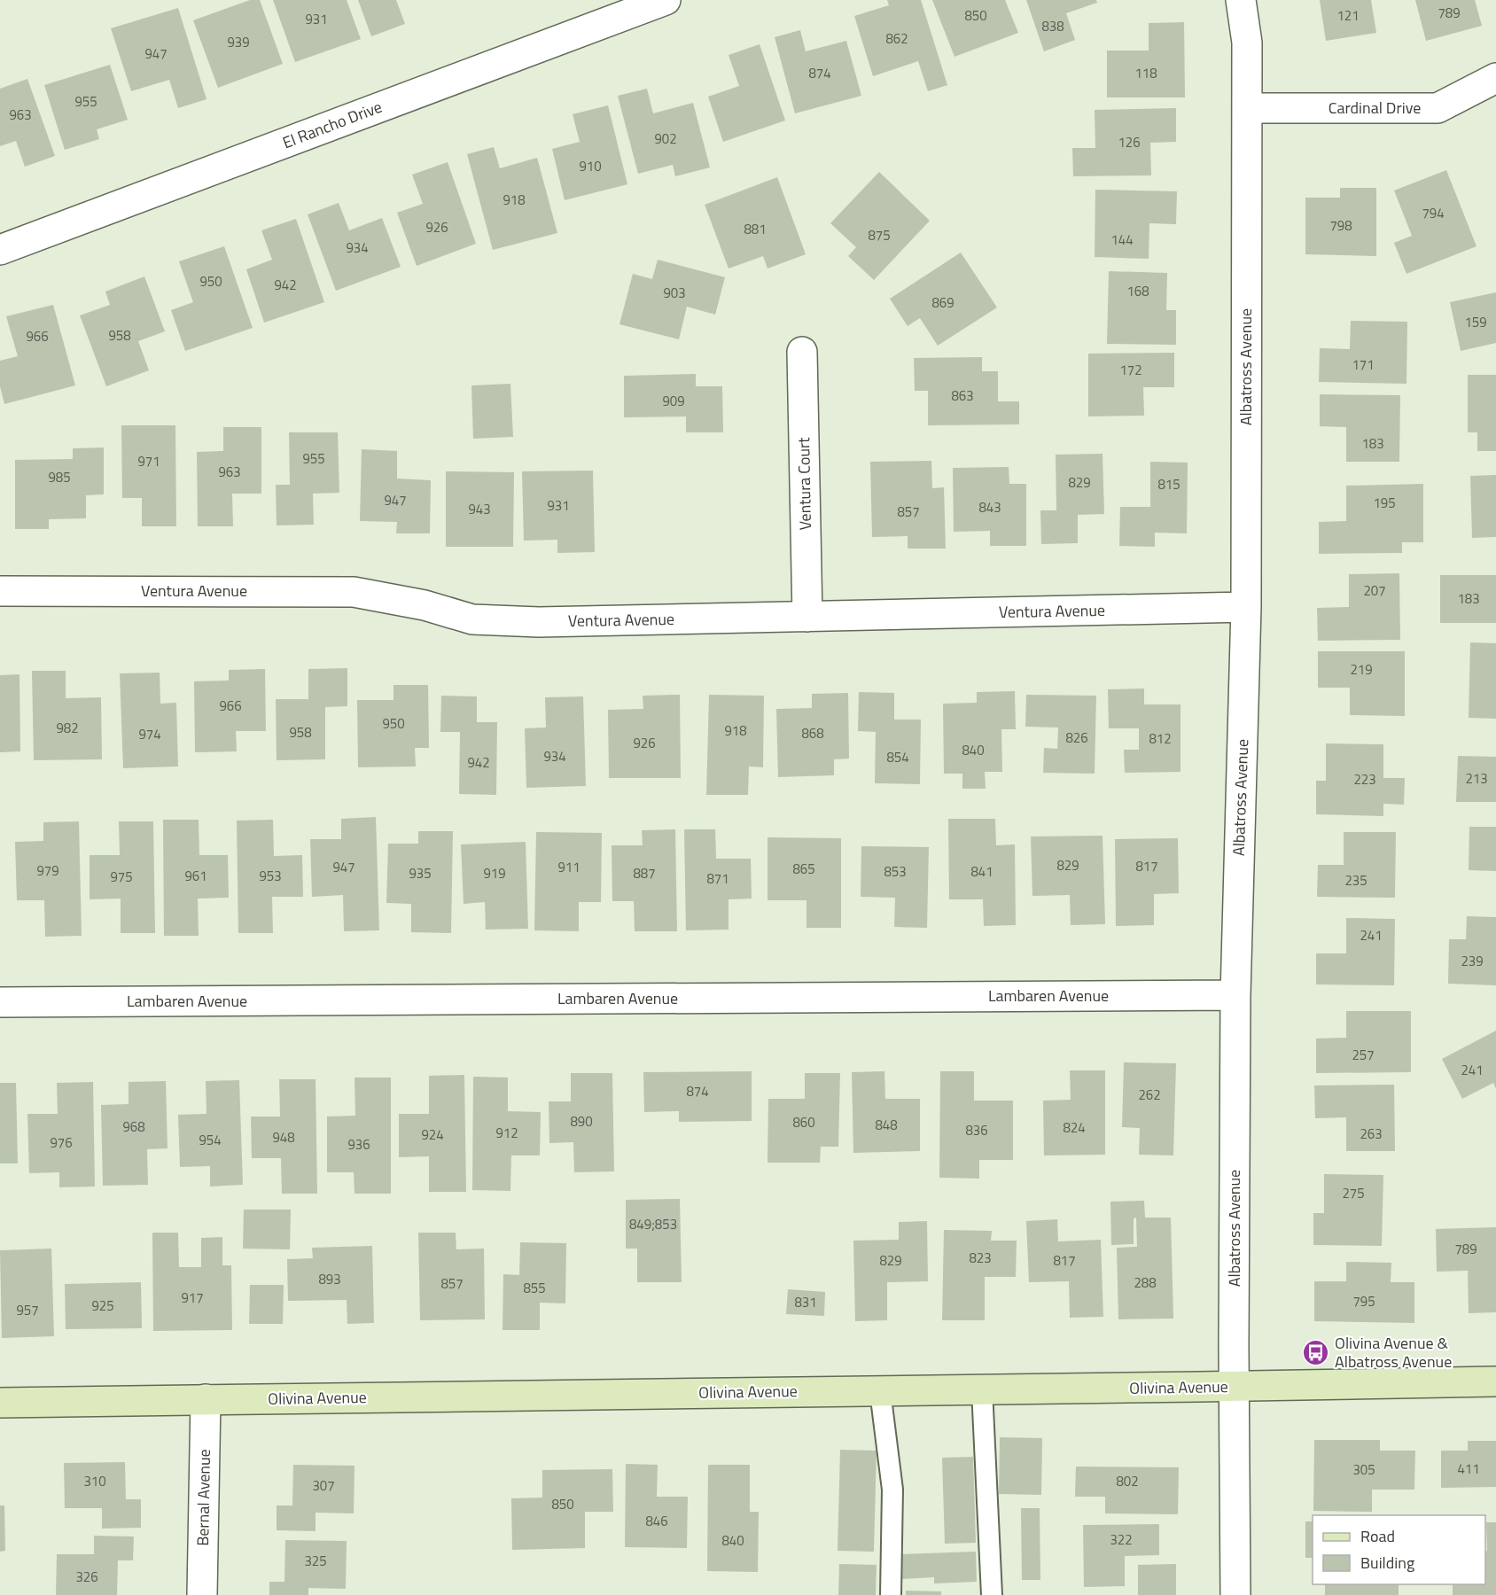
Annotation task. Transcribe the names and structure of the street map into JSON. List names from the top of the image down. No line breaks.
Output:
{"streets":{"street":["Cardinal Drive","El Rancho Drive","Albatross Avenue","Ventura Court","Ventura Avenue","Lambaren Avenue","Olivina Avenue","Bernal Avenue"]},"crossings":[["Cardinal Drive","Albatross Avenue"],["Albatross Avenue","Ventura Avenue"],["Albatross Avenue","Lambaren Avenue"],["Albatross Avenue","Olivina Avenue"],["Ventura Court","Ventura Avenue"],["Olivina Avenue","Bernal Avenue"]],"places":{"bus stop":["Olivina Avenue & Albatross Avenue"]},"house_numbers":["789","850","121","931","838","862","939","947","874","118","955","963","902","126","910","918","794","798","926","881","875","144","934","950","942","168","903","869","159","958","966","171","172","863","909","183","955","971","963","985","829","815","947","195","931","843","943","857","207","183","219","966","950","982","918","958","868","974","826","812","926","840","934","854","942","213","223","829","817","947","911","865","979","853","841","935","919","887","961","953","975","871","235","241","239","257","241","874","262","890","860","848","968","824","836","912","263","924","948","954","976","936","275","849;853","789","823","829","817","893","288","857","855","917","795","831","925","957","411","305","310","802","307","850","846","322","840","325","326"],"legend":["Road","Building"]}
